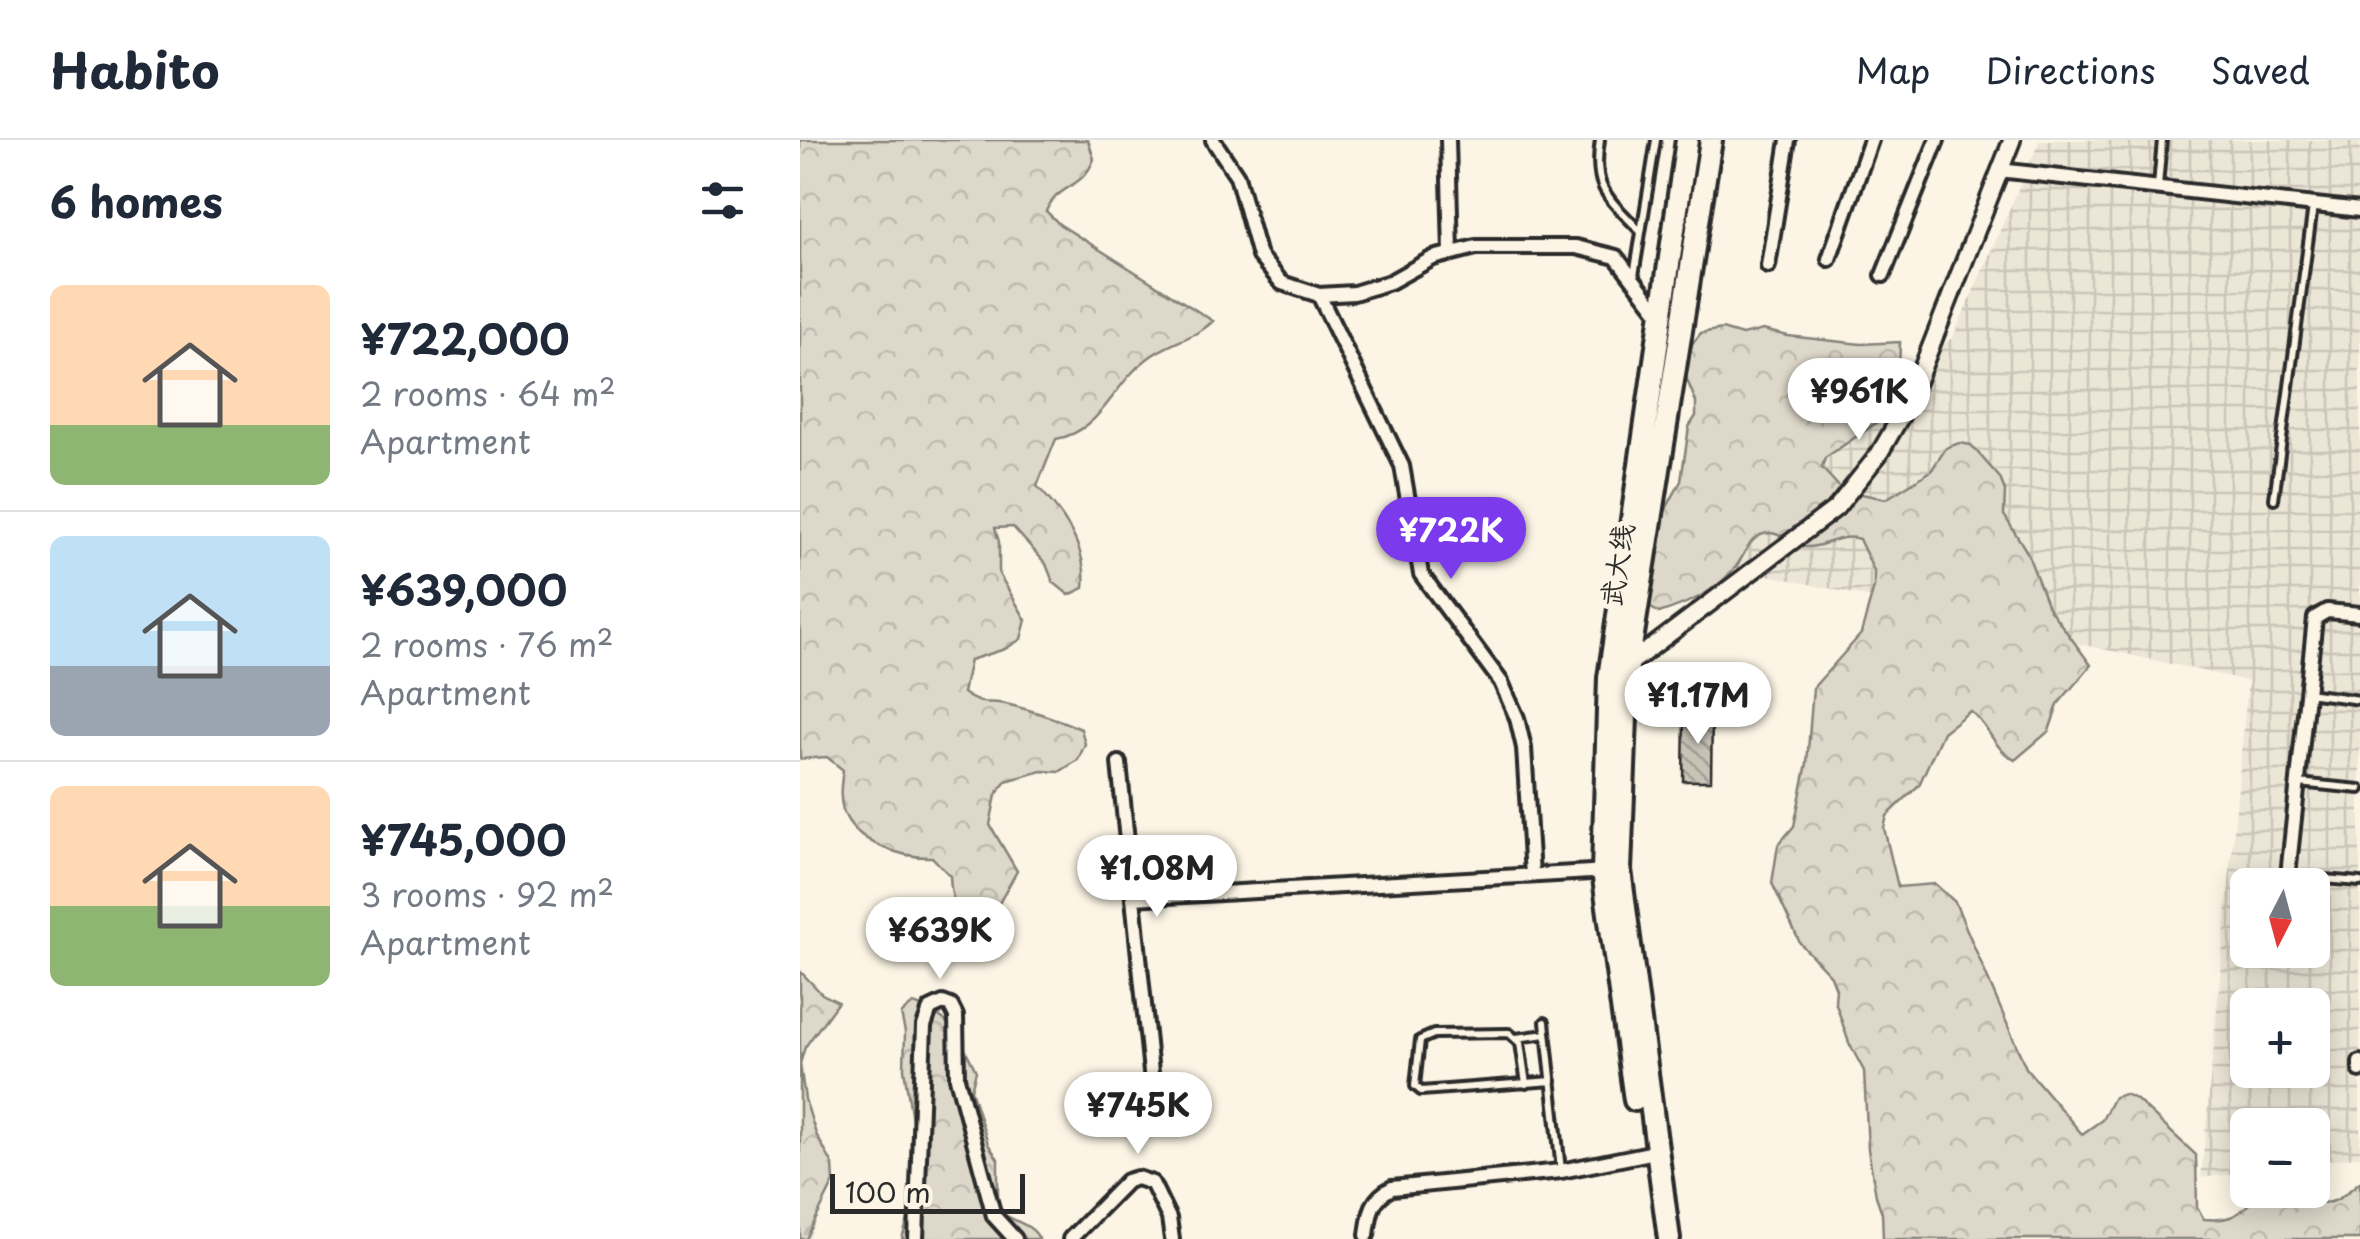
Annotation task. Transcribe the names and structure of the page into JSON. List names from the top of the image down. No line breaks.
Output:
{"streets":{"highway":["武大线"]},"scale_bar":"100 m","north":"bottom","page":{"header":"Habito","nav":["Map","Directions","Saved"],"heading":"6 homes","list":[{"name":"¥722,000","note":"2 rooms · 64 m² · Apartment"},{"name":"¥639,000","note":"2 rooms · 76 m² · Apartment"},{"name":"¥745,000","note":"3 rooms · 92 m² · Apartment"}],"price":["¥961K","¥722K","¥1.17M","¥1.08M","¥639K","¥745K"],"map_buttons":["+","−"],"scale":"100 m"}}
